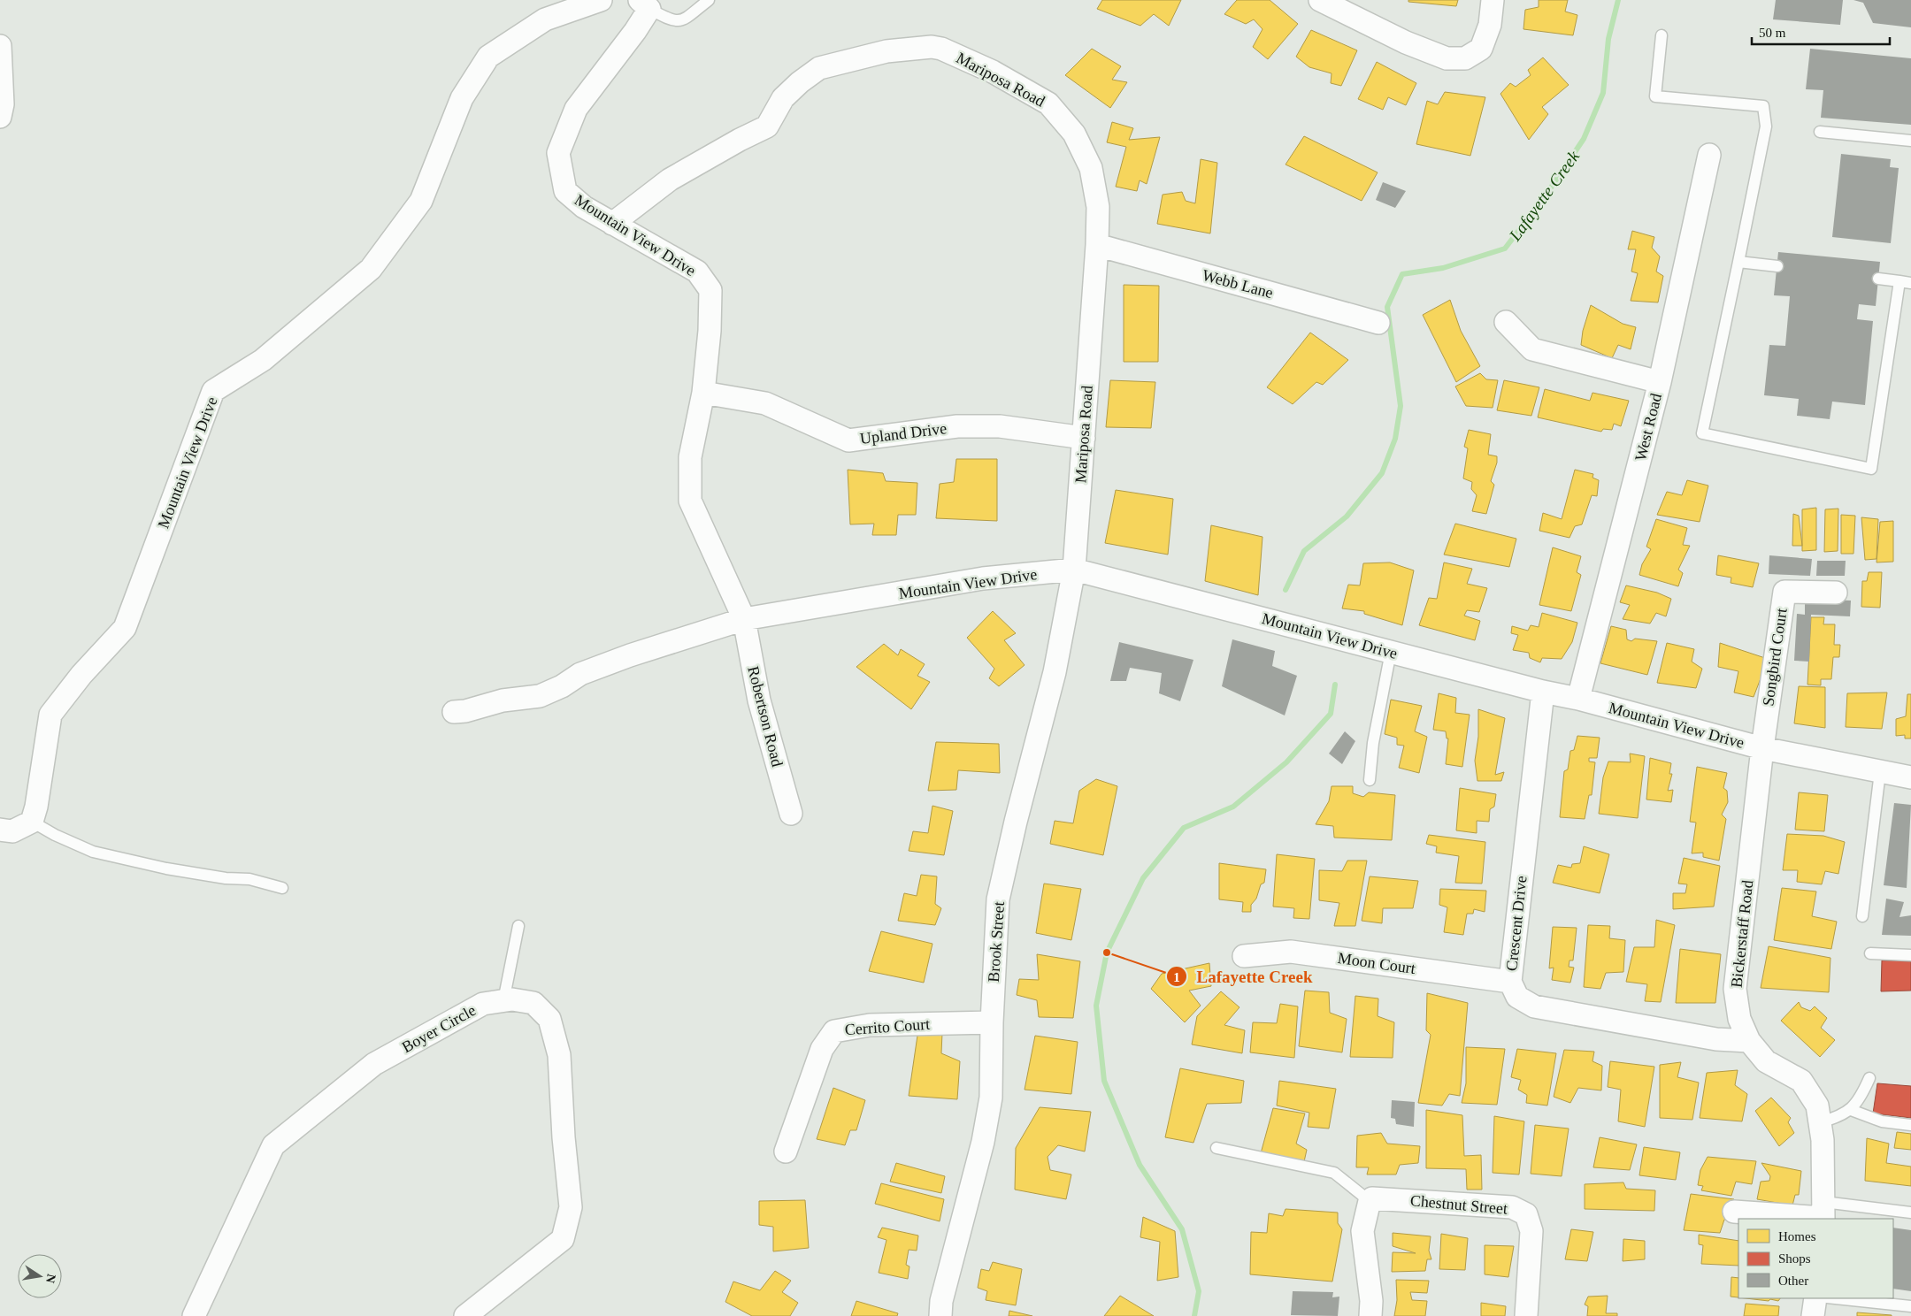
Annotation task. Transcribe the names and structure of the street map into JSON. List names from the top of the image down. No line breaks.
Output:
{"streets":{"street":["Mariposa Road","Mountain View Drive","Webb Lane","West Road","Upland Drive","Songbird Court","Robertson Road","Crescent Drive","Bickerstaff Road","Brook Street","Moon Court","Cerrito Court","Boyer Circle","Chestnut Street"]},"crossings":[["Mariposa Road","Mountain View Drive"],["Mariposa Road","Webb Lane"],["Mariposa Road","Upland Drive"],["Mariposa Road","Brook Street"],["Mountain View Drive","West Road"],["Mountain View Drive","Upland Drive"],["Mountain View Drive","Songbird Court"],["Mountain View Drive","Robertson Road"],["Mountain View Drive","Crescent Drive"],["Mountain View Drive","Bickerstaff Road"],["Mountain View Drive","Brook Street"],["Songbird Court","Bickerstaff Road"],["Crescent Drive","Bickerstaff Road"],["Crescent Drive","Moon Court"],["Brook Street","Cerrito Court"]],"water":["Lafayette Creek"],"places":["Lafayette Creek"],"legend":["Homes","Shops","Other"],"scale_bar":"50 m","north":"right"}
